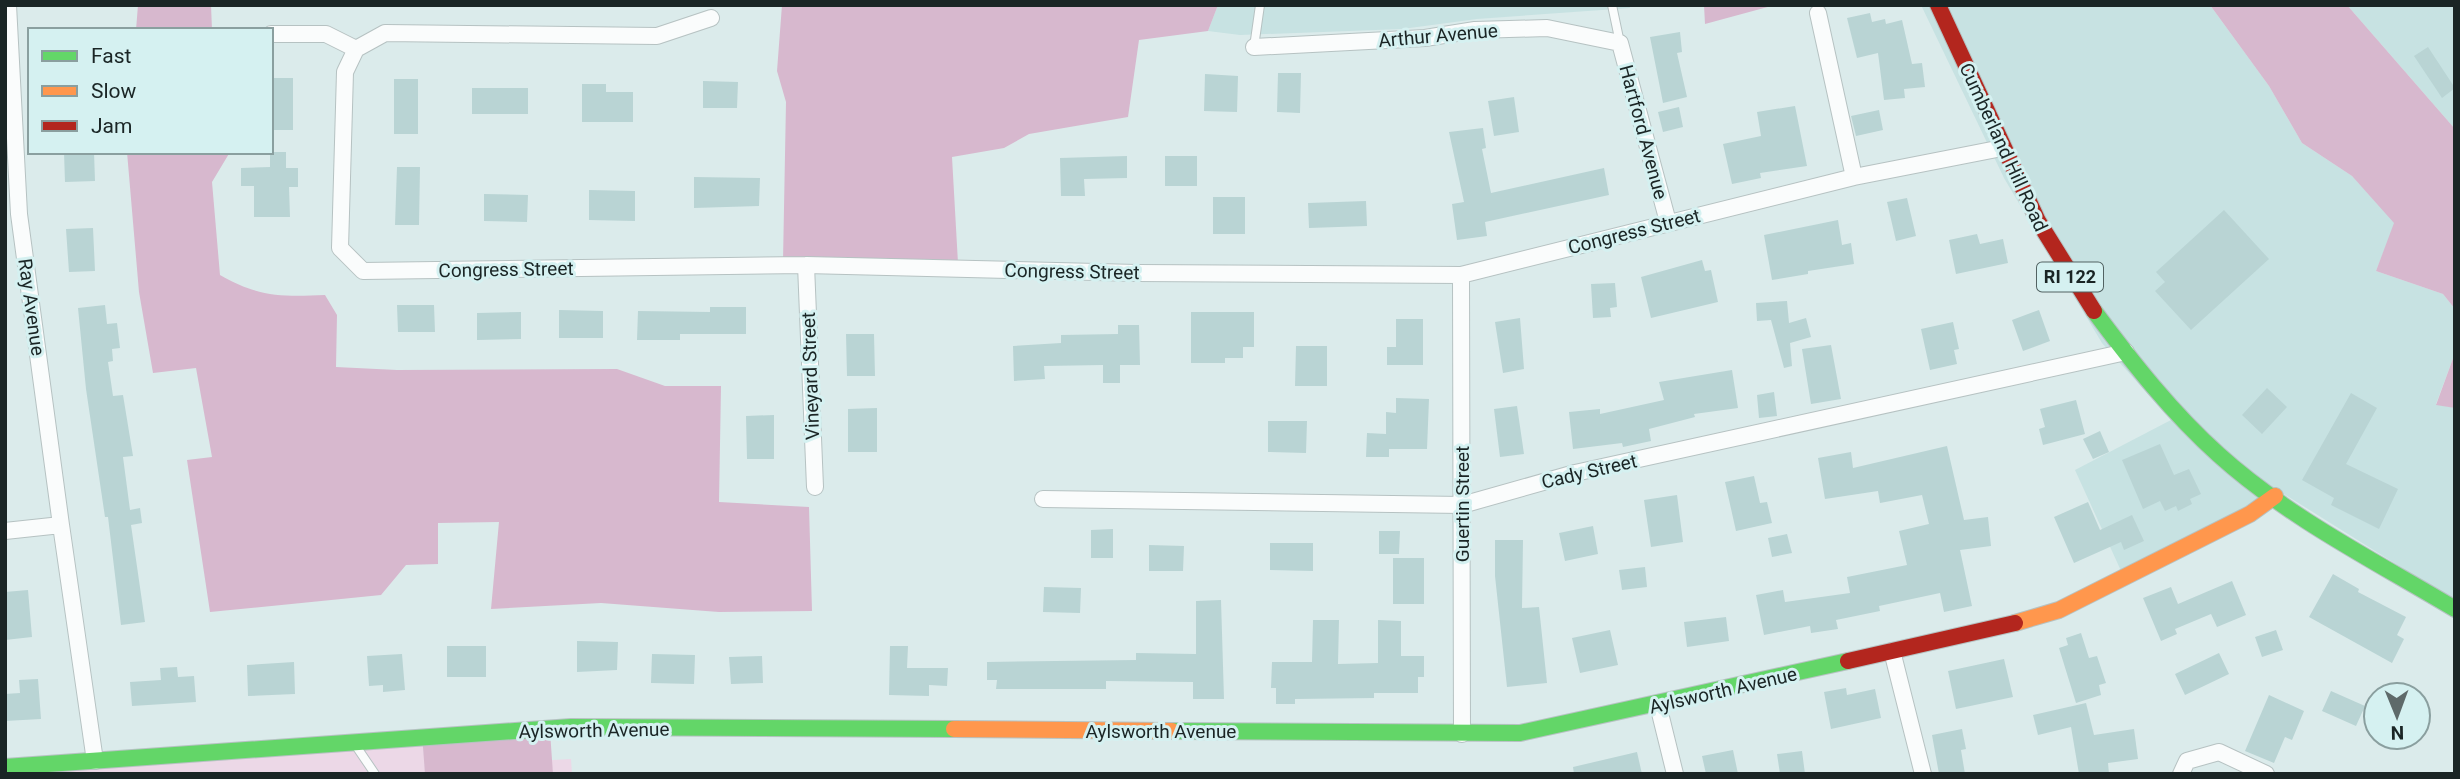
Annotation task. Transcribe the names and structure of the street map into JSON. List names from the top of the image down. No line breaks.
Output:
{"streets":{"street":["Arthur Avenue","Hartford Avenue","Cumberland Hill Road","Congress Street","RI 122","Ray Avenue","Vineyard Street","Cady Street","Guertin Street","Aylsworth Avenue"]},"crossings":[["Arthur Avenue","Hartford Avenue"],["Hartford Avenue","Congress Street"],["Cumberland Hill Road","Congress Street"],["Cumberland Hill Road","Cady Street"],["Cumberland Hill Road","Aylsworth Avenue"],["Congress Street","Vineyard Street"],["Congress Street","Guertin Street"],["Ray Avenue","Aylsworth Avenue"],["Cady Street","Guertin Street"],["Guertin Street","Aylsworth Avenue"]],"legend":["Fast","Slow","Jam"],"north":"bottom"}
